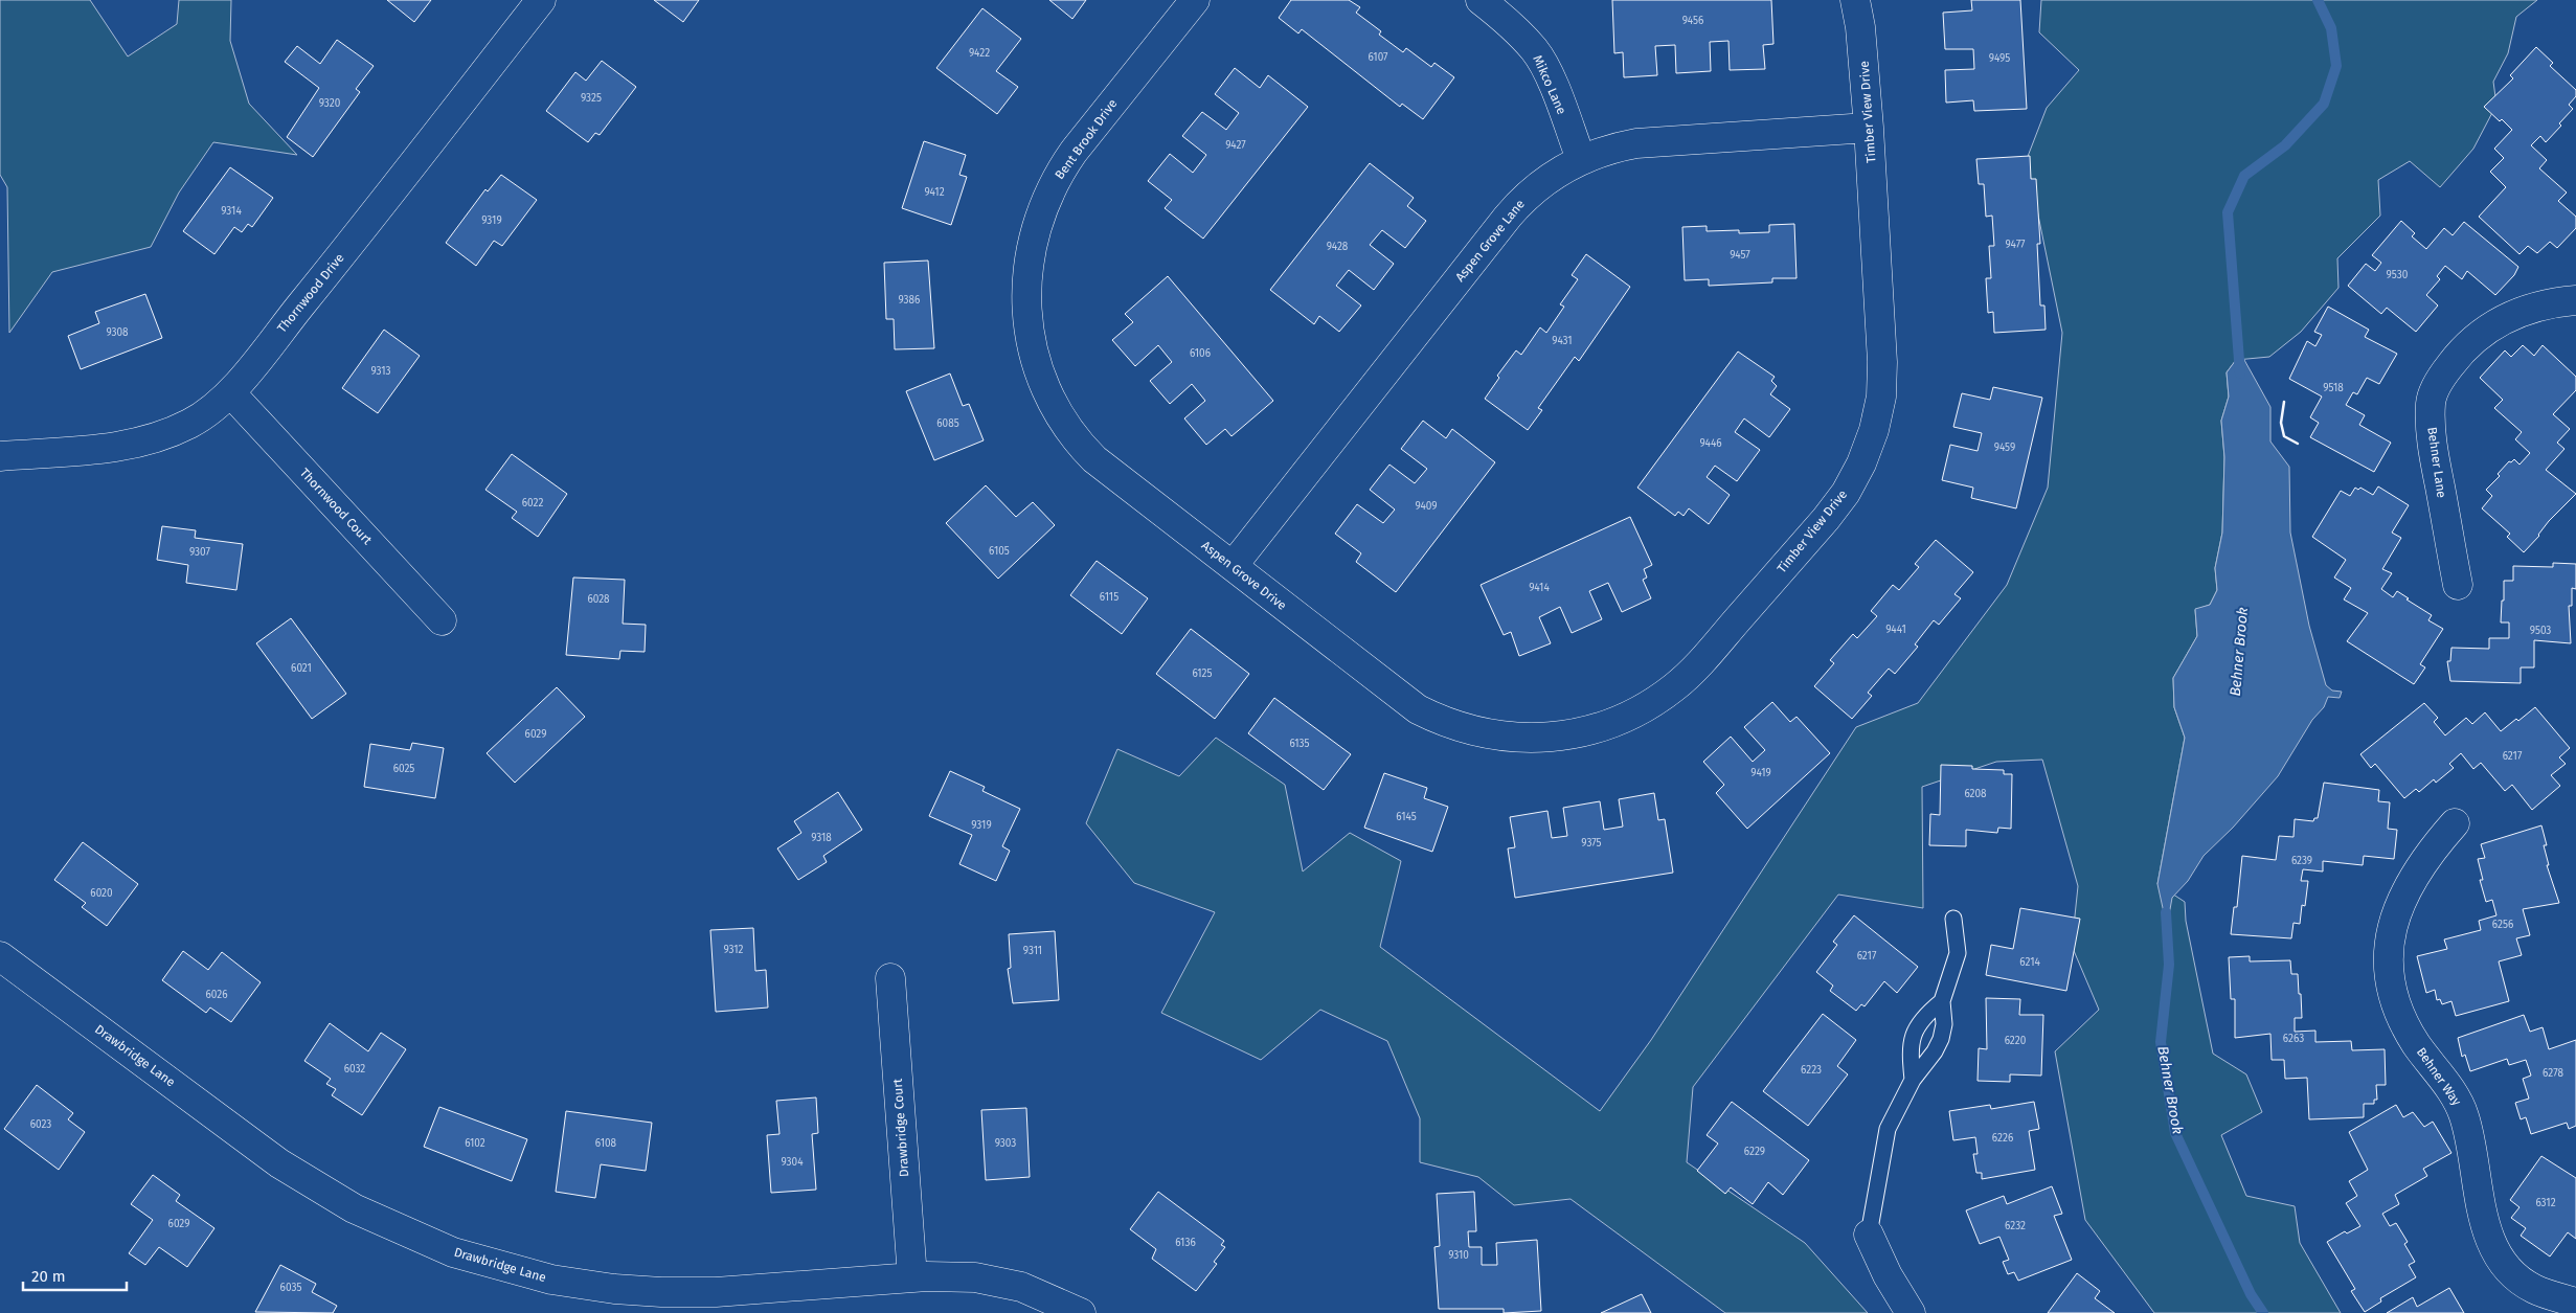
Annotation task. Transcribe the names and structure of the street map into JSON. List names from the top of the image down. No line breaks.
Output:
{"streets":{"street":["Mikco Lane","Timber View Drive","Bent Brook Drive","Aspen Grove Lane","Thornwood Drive","Behner Lane","Thornwood Court","Aspen Grove Drive","Drawbridge Lane","Behner Way","Drawbridge Court"]},"crossings":[["Mikco Lane","Aspen Grove Lane"],["Timber View Drive","Aspen Grove Lane"],["Timber View Drive","Aspen Grove Drive"],["Bent Brook Drive","Aspen Grove Drive"],["Aspen Grove Lane","Aspen Grove Drive"],["Thornwood Drive","Thornwood Court"],["Drawbridge Lane","Drawbridge Court"]],"water":["Behner Brook"],"house_numbers":["9456","9422","6107","9495","9325","9320","9427","9412","9314","9319","9477","9428","9457","9530","9386","9308","9431","6106","9313","9518","6085","9446","9459","6022","9409","6105","9307","9414","6115","6028","9441","9503","6021","6125","6029","6135","6217","6025","9419","6208","6145","9319","9318","9375","6239","6020","6256","9312","9311","6217","6214","6026","6263","6220","6032","6223","6278","6023","6226","6102","6108","9303","6229","9304","6312","6029","6232","6136","9310","6035"],"scale_bar":"20 m"}
